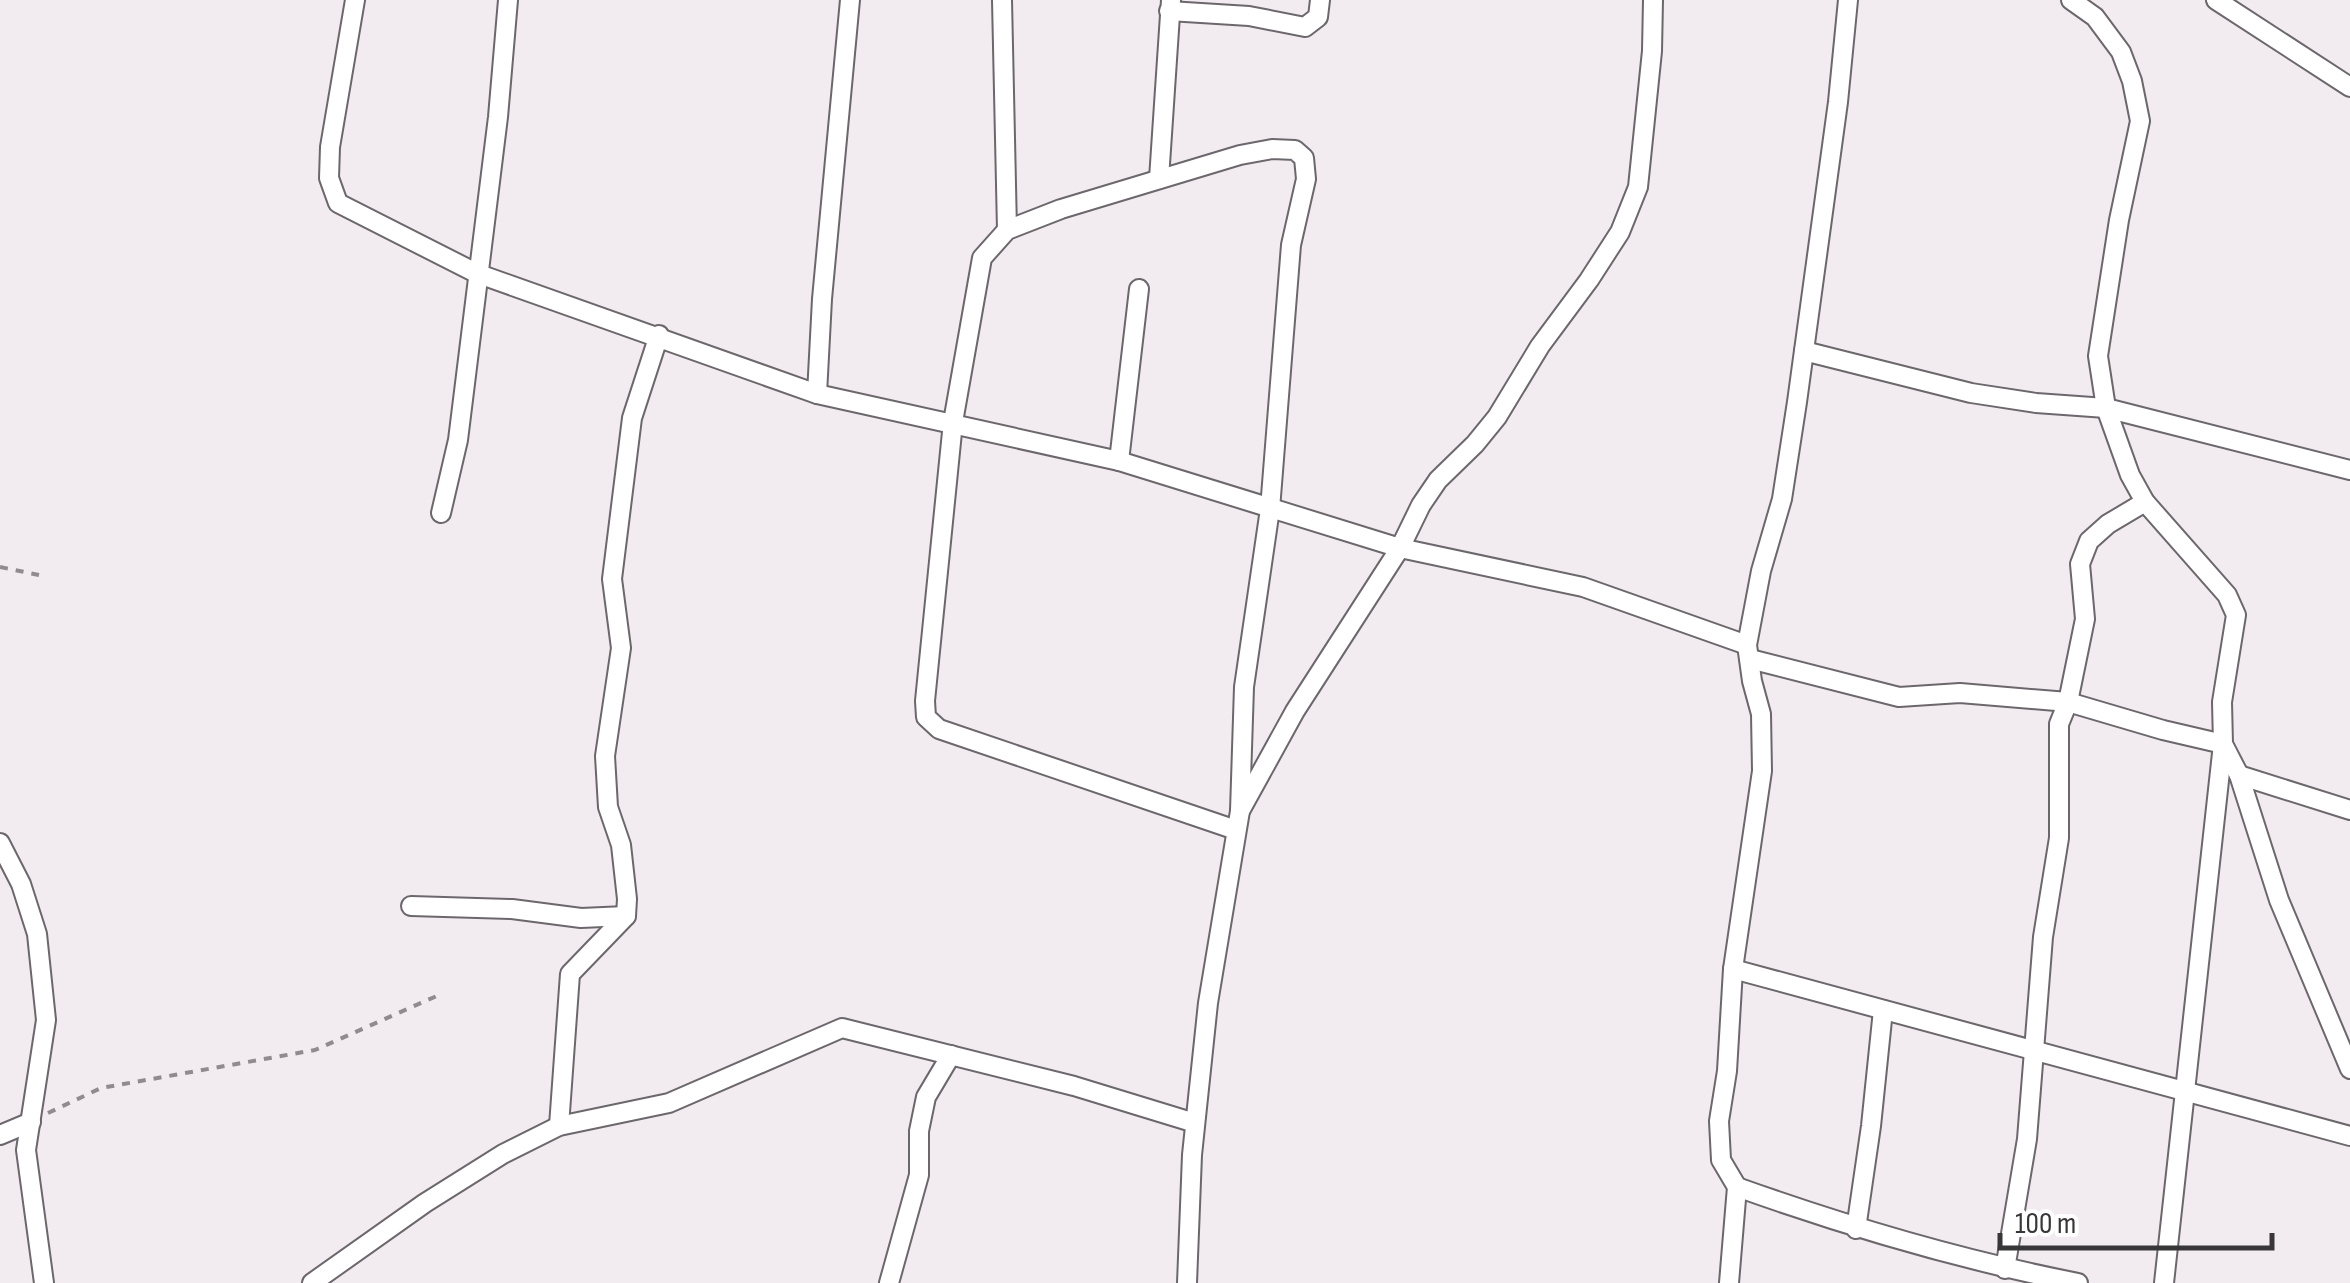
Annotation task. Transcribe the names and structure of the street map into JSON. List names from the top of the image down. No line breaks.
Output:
{"scale_bar":"100 m"}
